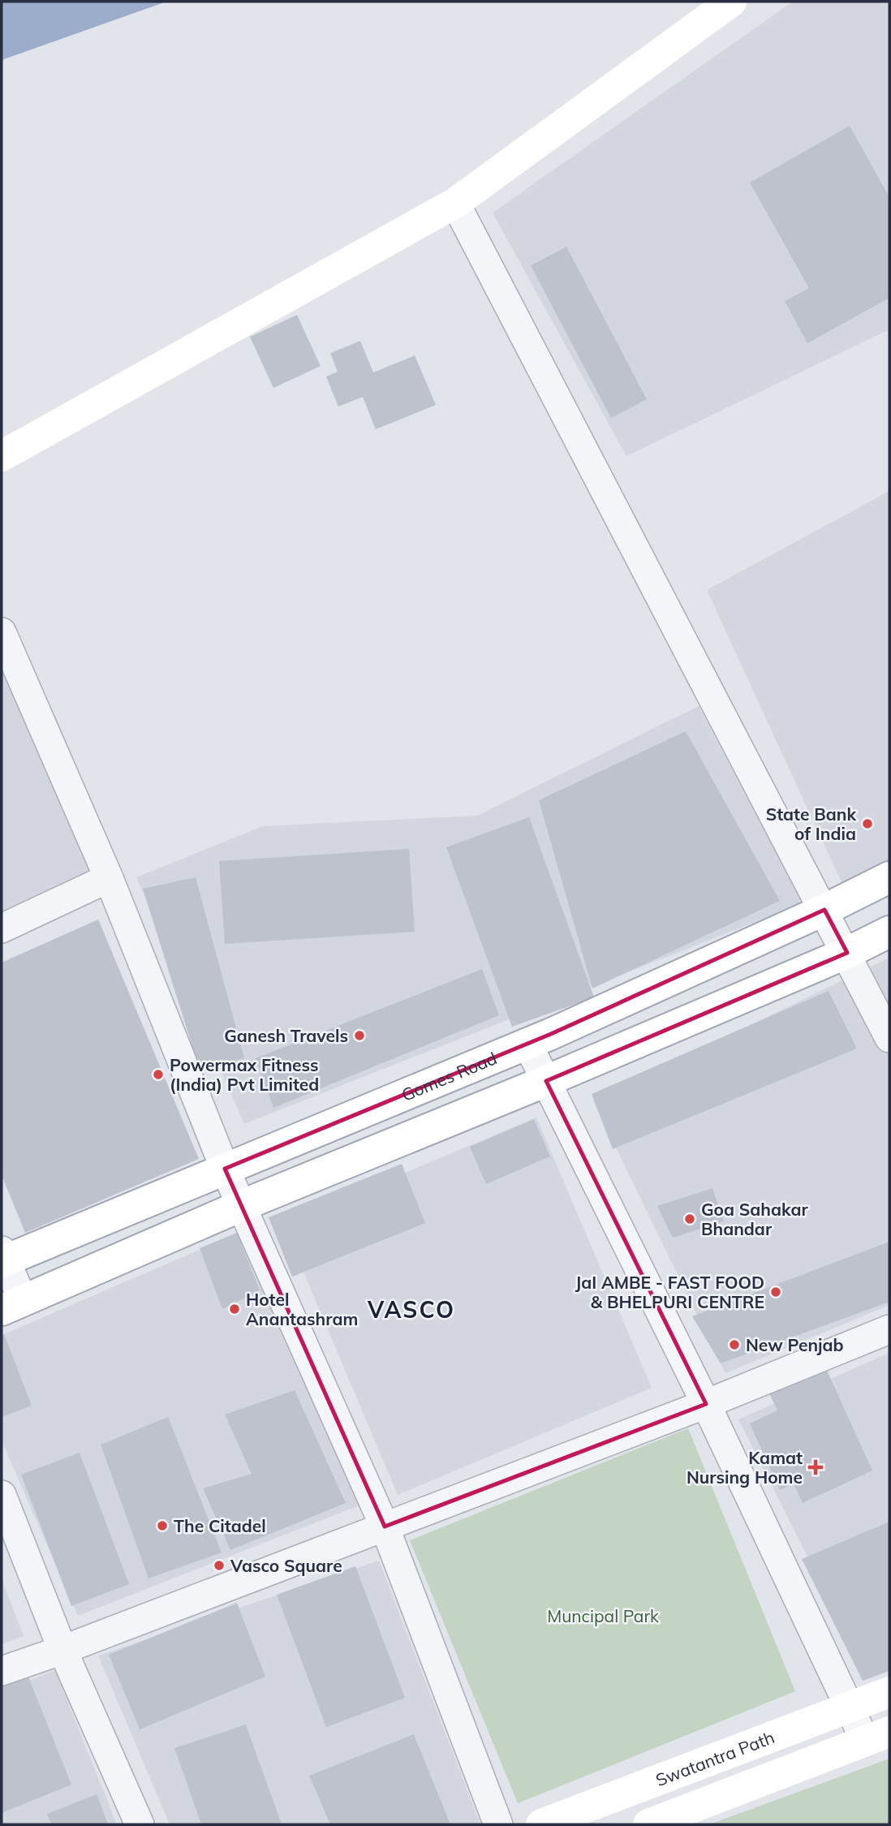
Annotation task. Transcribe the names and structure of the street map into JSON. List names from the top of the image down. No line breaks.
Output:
{"streets":{"main road":["Gomes Road","Swatantra Path"]},"districts":["VASCO"],"parks":["Muncipal Park"],"places":{"other":["State Bank of India","Ganesh Travels","Powermax Fitness (India) Pvt Limited","Goa Sahakar Bhandar","JaI AMBE - FAST FOOD & BHELPURI CENTRE","Hotel Anantashram","New Penjab","The Citadel","Vasco Square"],"health":["Kamat Nursing Home"]}}
